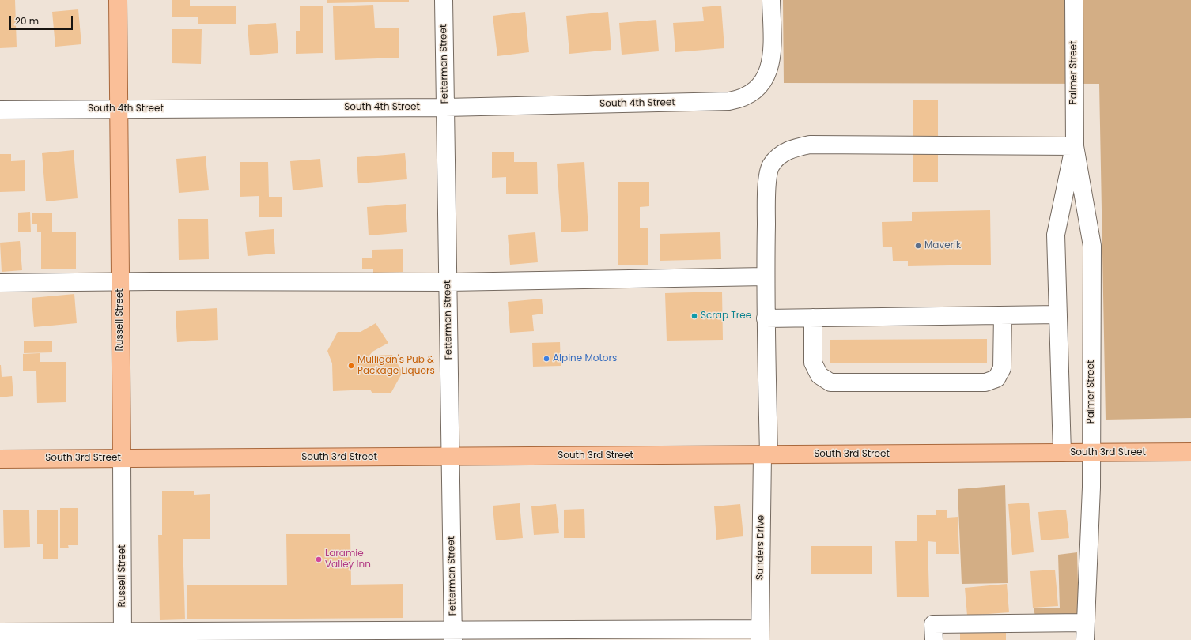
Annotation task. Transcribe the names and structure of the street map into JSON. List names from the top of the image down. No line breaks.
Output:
{"streets":{"main road":["Russell Street","South 3rd Street"],"street":["Fetterman Street","Palmer Street","South 4th Street","Sanders Drive"]},"crossings":[["Fetterman Street","South 4th Street"],["Fetterman Street","South 3rd Street"],["Palmer Street","South 3rd Street"],["Palmer Street","Sanders Drive"],["South 4th Street","Russell Street"],["Russell Street","South 3rd Street"],["South 3rd Street","Sanders Drive"]],"places":["Maverik","Scrap Tree","Alpine Motors","Mulligan's Pub & Package Liquors","Laramie Valley Inn"],"scale_bar":"20 m"}
